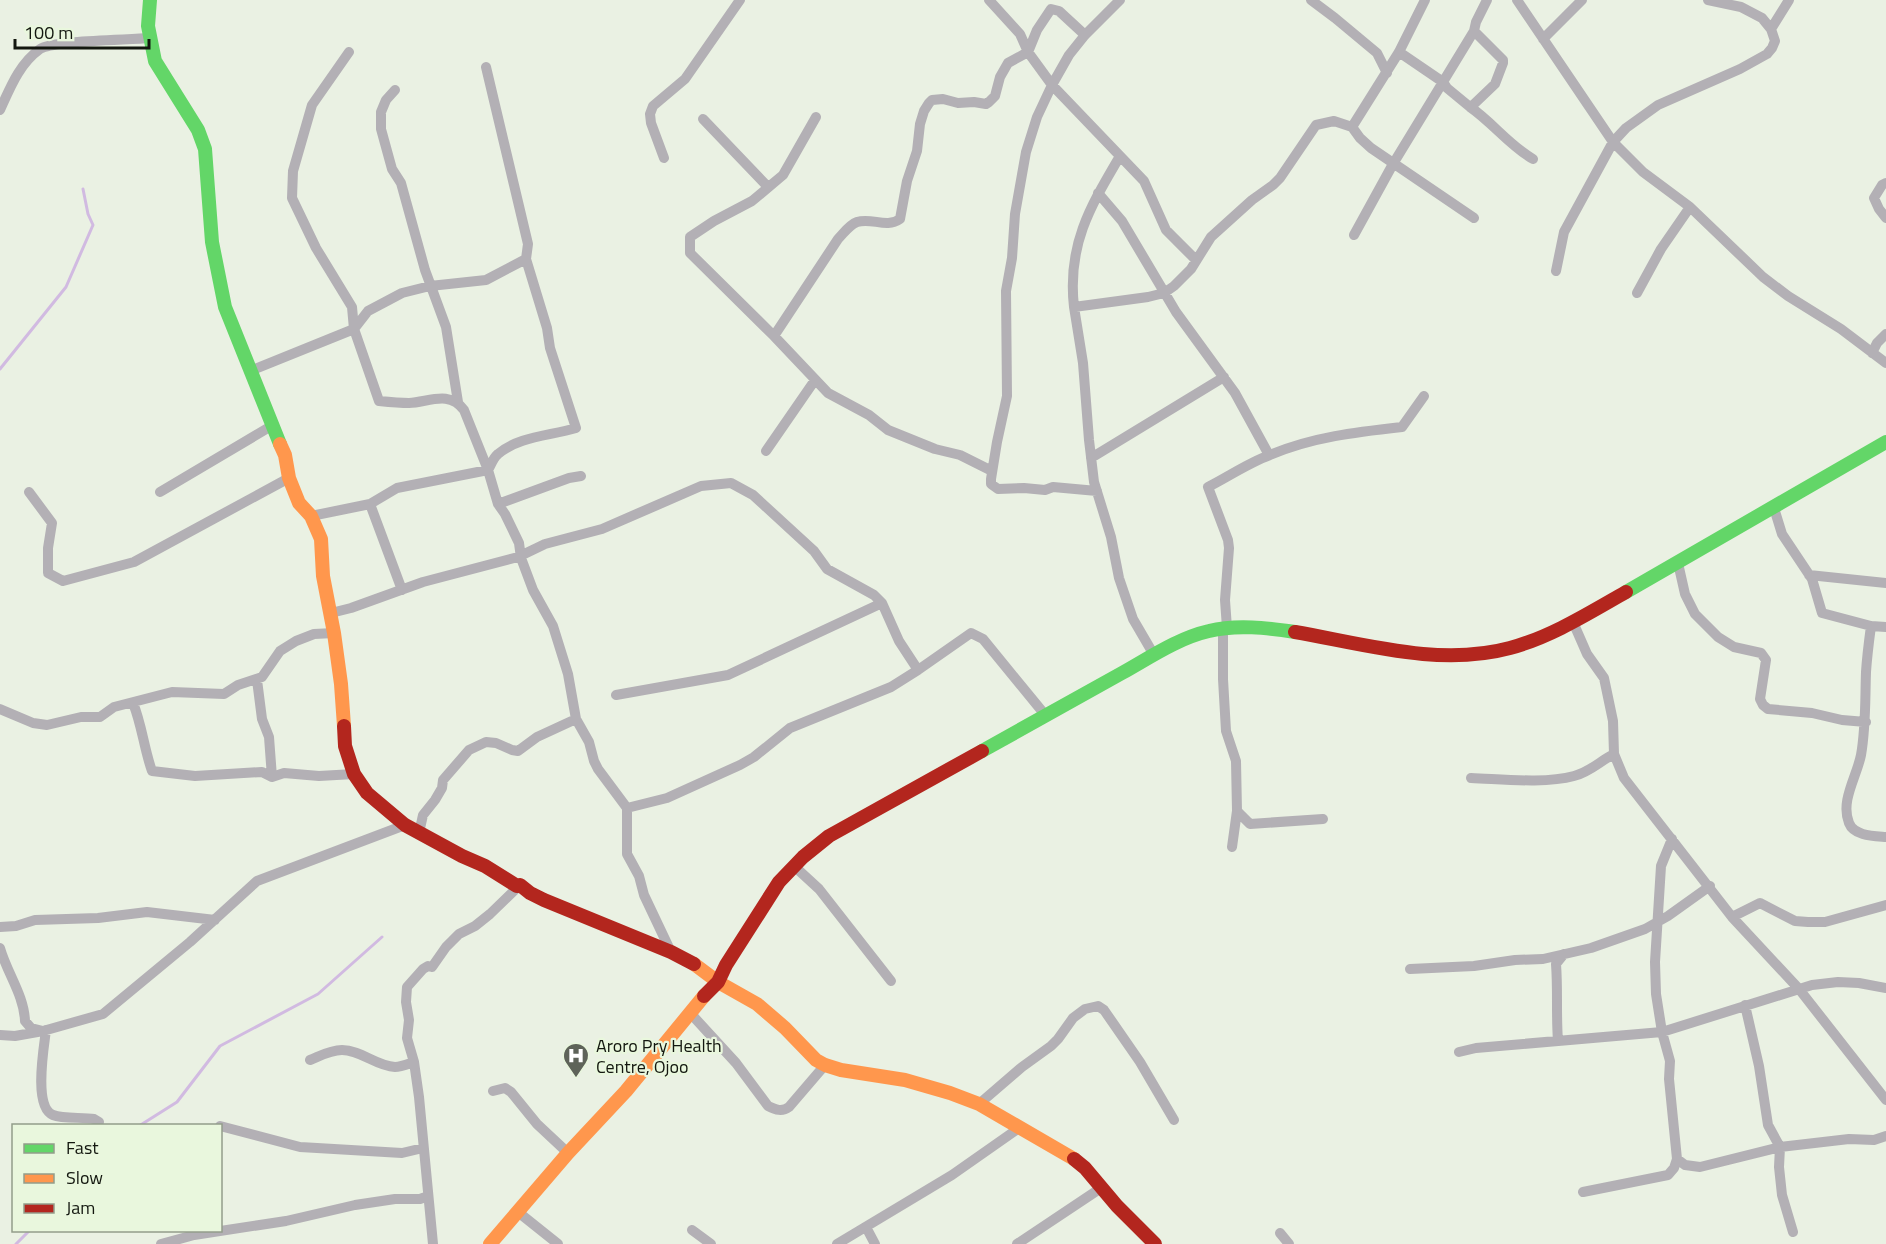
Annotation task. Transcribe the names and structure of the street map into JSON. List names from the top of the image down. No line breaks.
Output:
{"places":{"hospital":["Aroro Pry Health Centre, Ojoo"]},"legend":["Fast","Slow","Jam"],"scale_bar":"100 m"}
